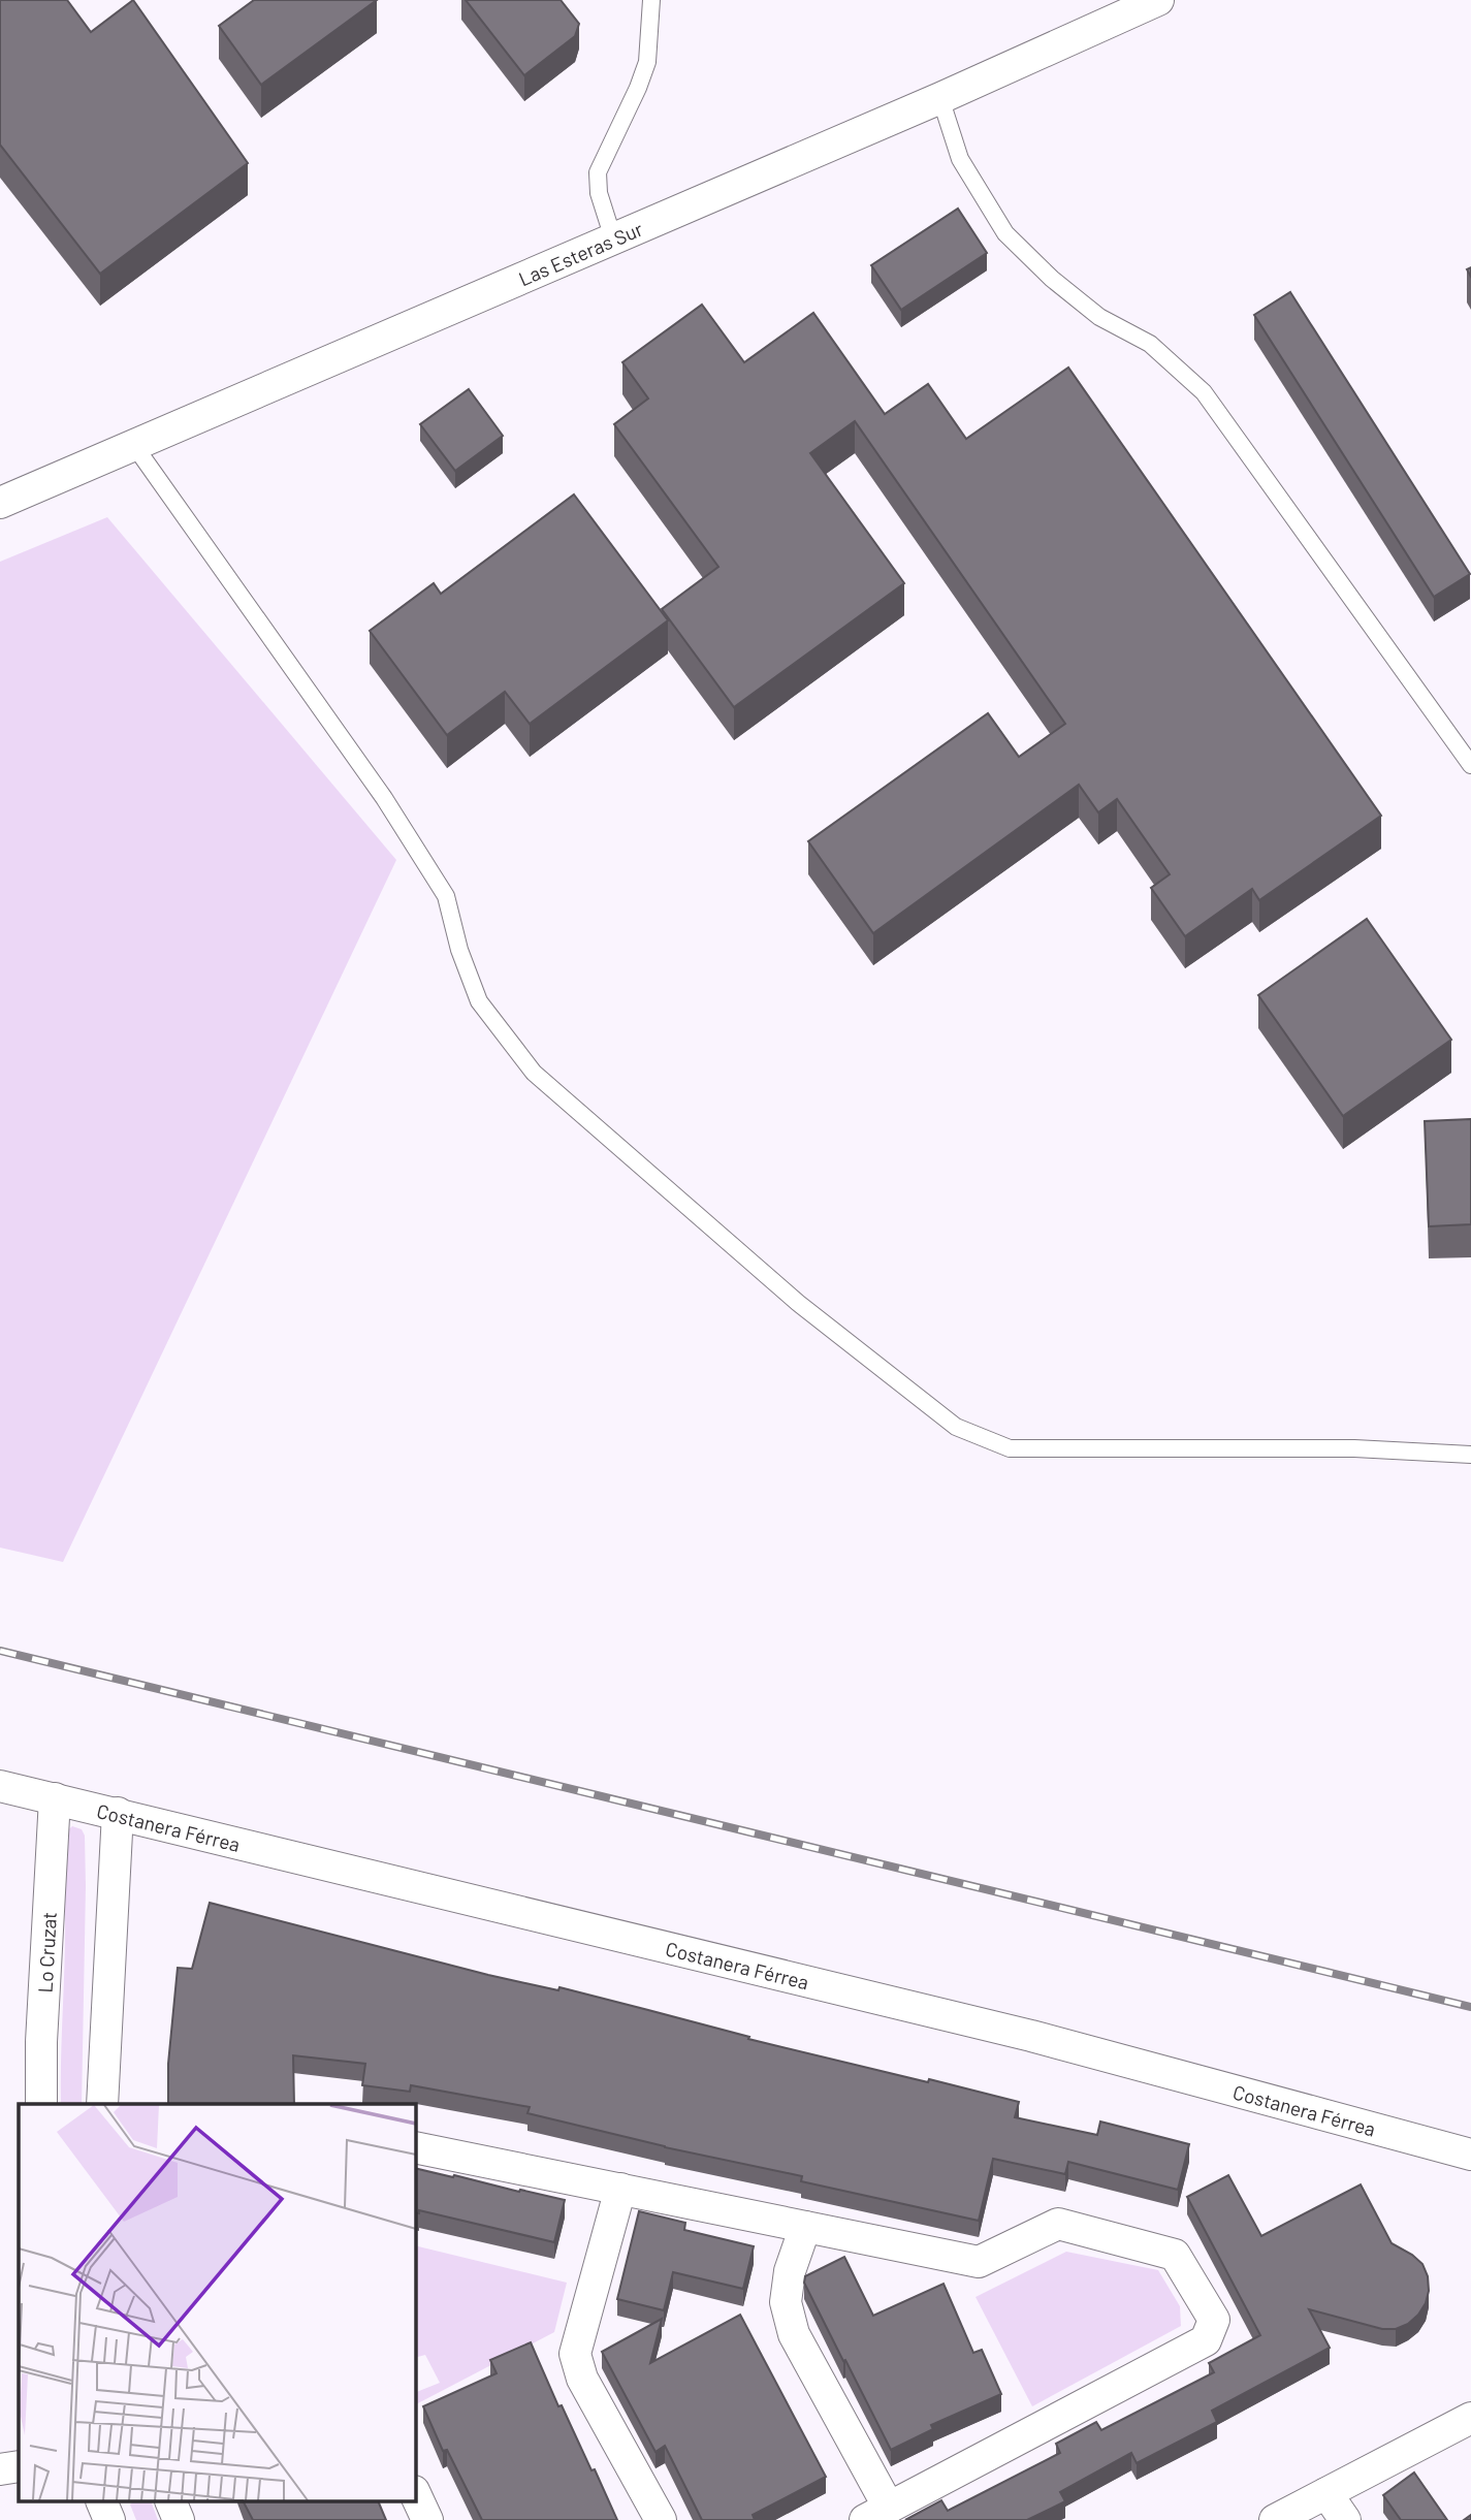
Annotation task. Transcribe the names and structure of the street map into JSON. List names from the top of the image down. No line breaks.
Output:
{"streets":{"street":["Las Esteras Sur","Costanera Férrea","Lo Cruzat"]},"crossings":[["Costanera Férrea","Lo Cruzat"]]}
